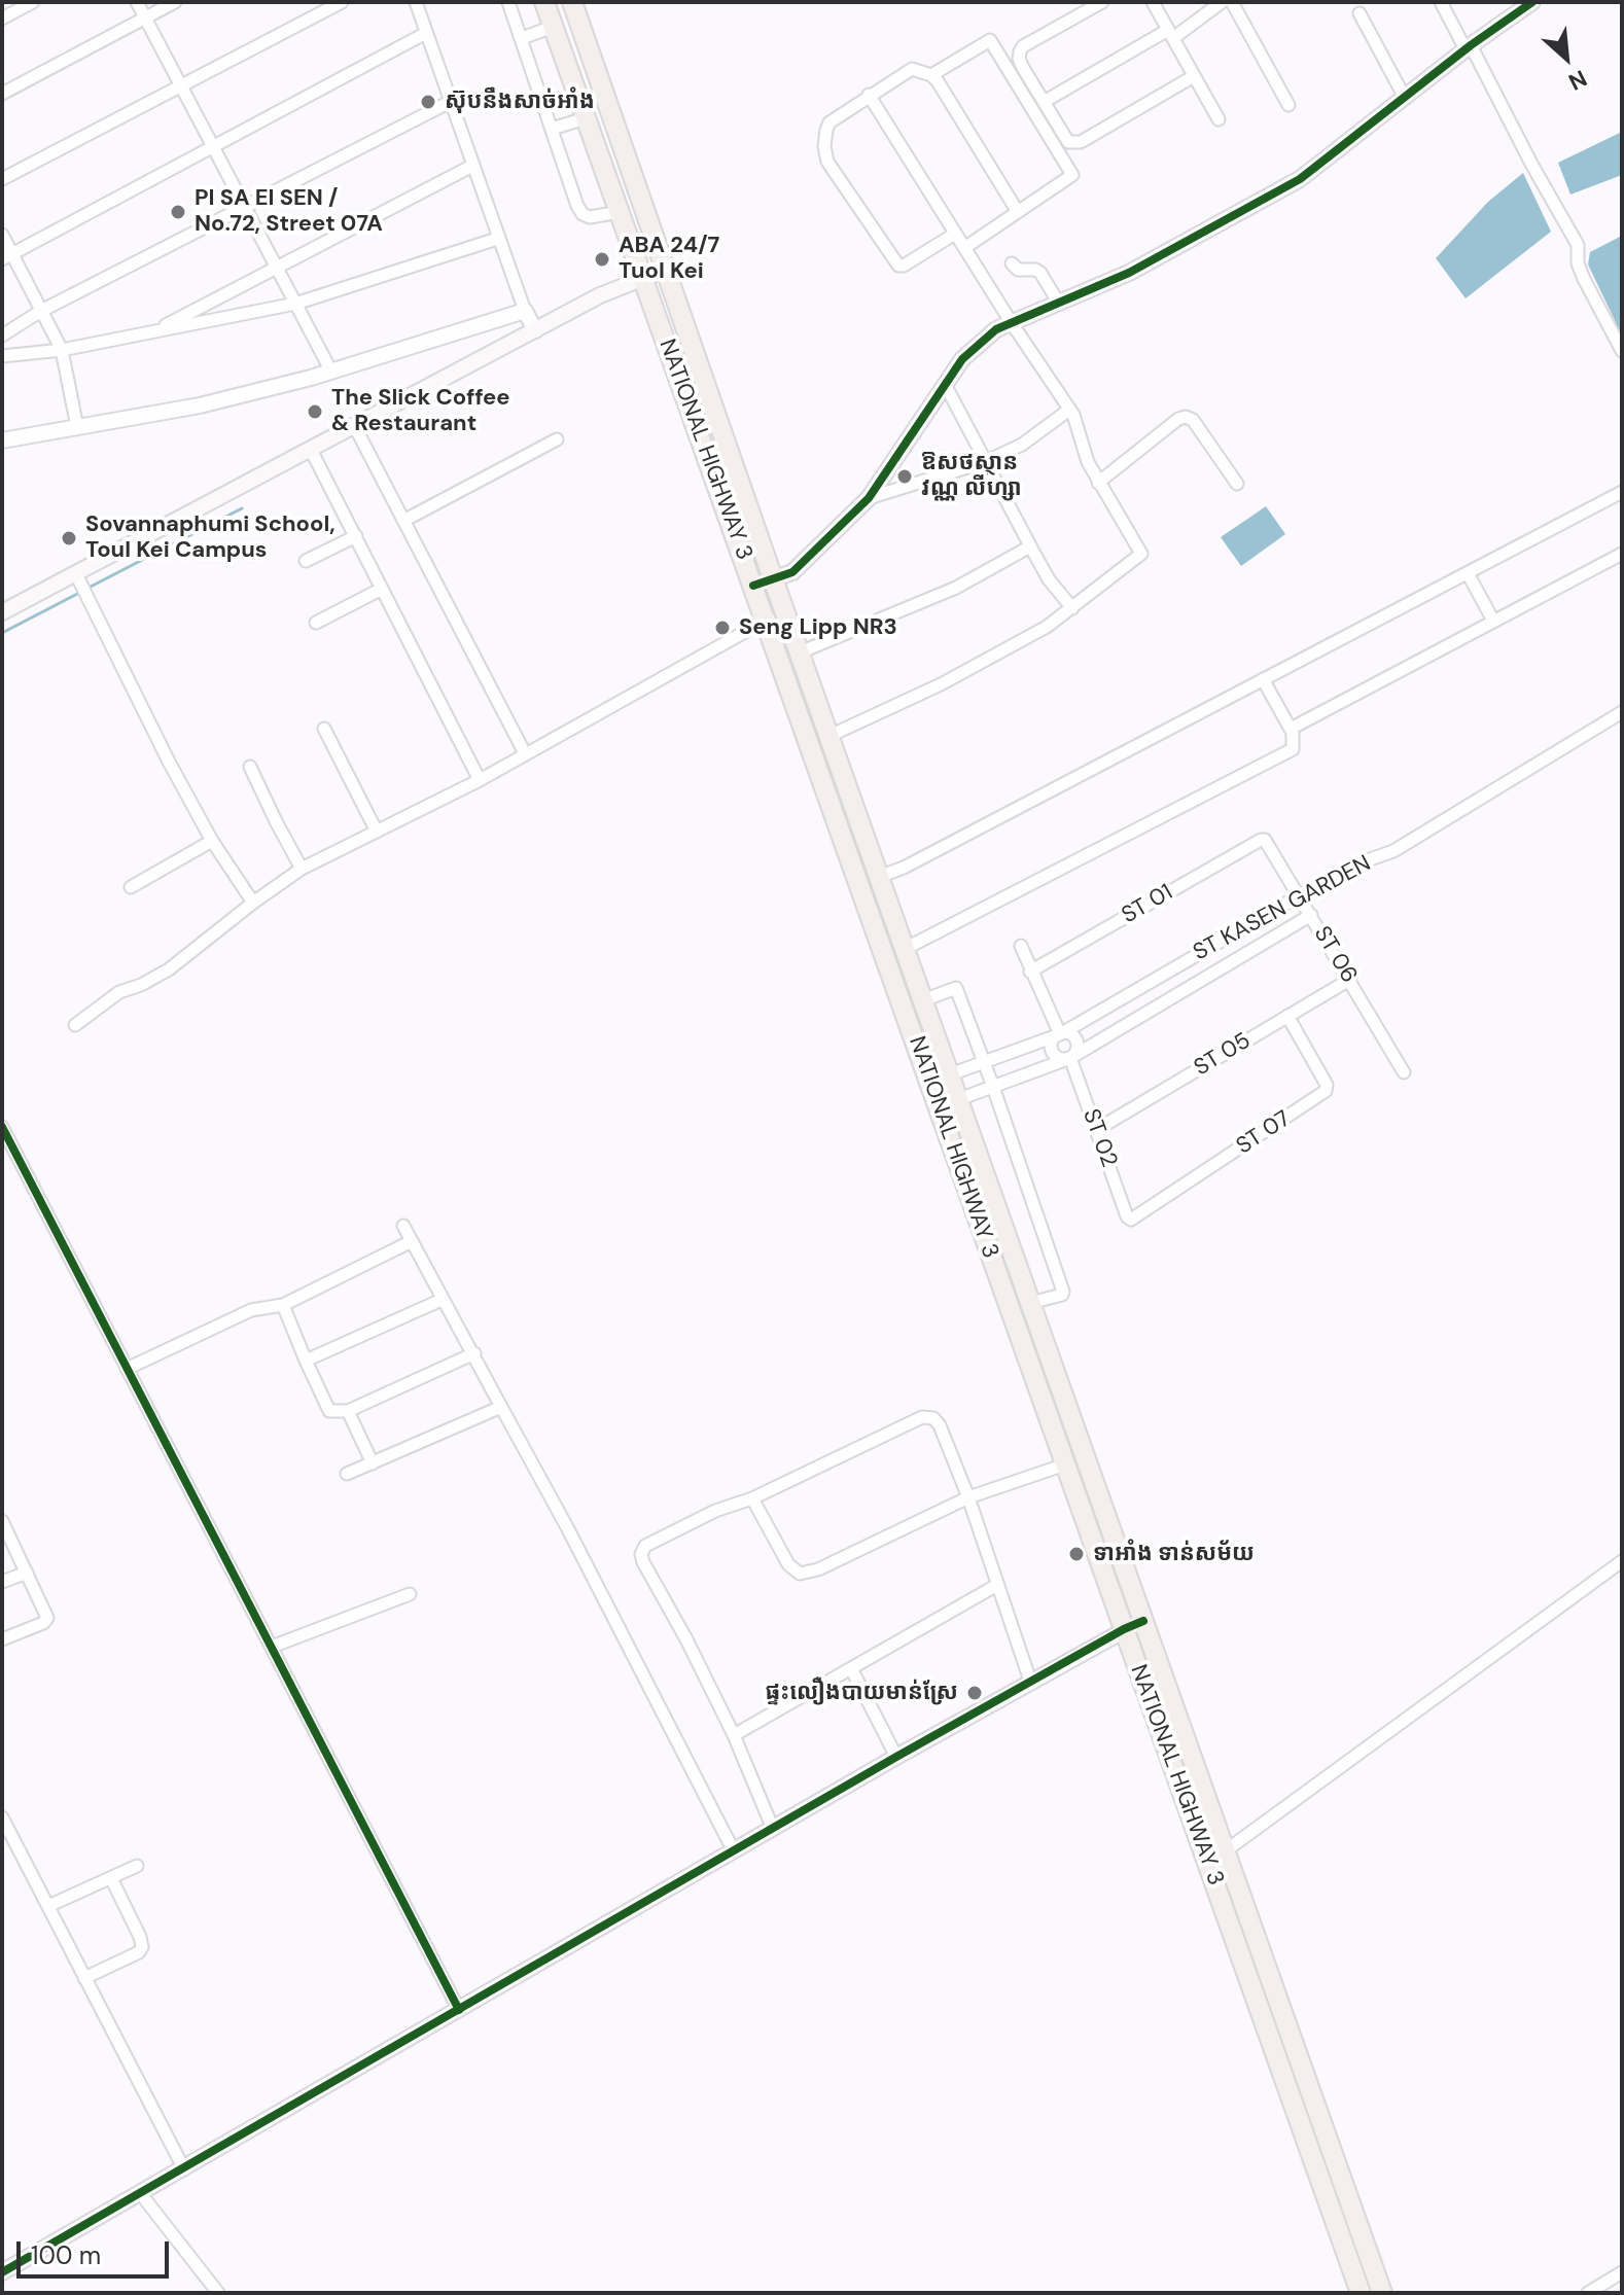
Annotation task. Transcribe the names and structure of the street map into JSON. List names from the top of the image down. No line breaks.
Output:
{"streets":{"highway":["NATIONAL HIGHWAY 3"],"street":["ST 01","ST KASEN GARDEN","ST 06","ST 05","ST 07","ST 02"]},"crossings":[["NATIONAL HIGHWAY 3","ST KASEN GARDEN"],["ST 01","ST 06"],["ST KASEN GARDEN","ST 06"],["ST KASEN GARDEN","ST 02"],["ST 06","ST 05"],["ST 05","ST 07"],["ST 05","ST 02"],["ST 07","ST 02"]],"places":["ស៊ុបនឹងសាច់អាំង","PI SA EI SEN / No.72, Street 07A","ABA 24/7 Tuol Kei","The Slick Coffee & Restaurant","ឱសថស្ថាន វណ្ណ លីហ្សា","Sovannaphumi School, Toul Kei Campus","Seng Lipp NR3","ទាអាំង ទាន់សម័យ","ផ្ទះលឿងបាយមាន់ស្រែ"],"scale_bar":"100 m","north":"bottom right"}
